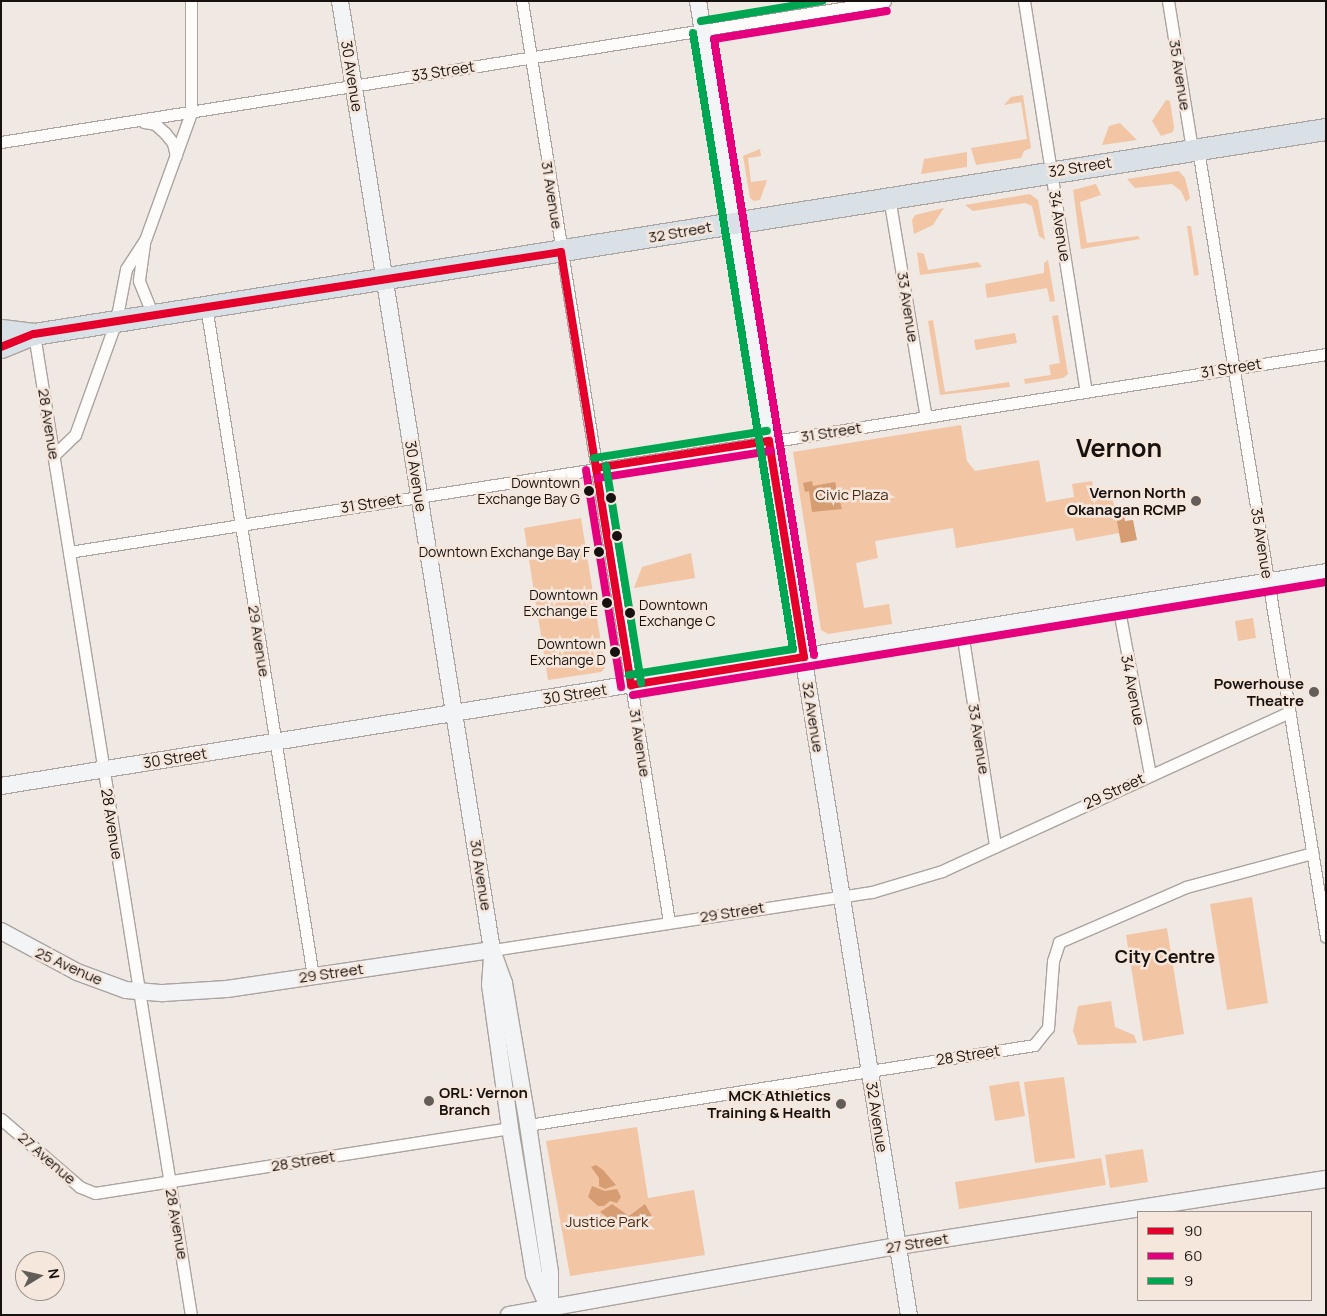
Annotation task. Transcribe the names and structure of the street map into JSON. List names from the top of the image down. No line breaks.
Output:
{"streets":{"highway":["32 Street"],"street":["33 Street","35 Avenue","30 Avenue","31 Avenue","34 Avenue","33 Avenue","31 Street","28 Avenue","29 Avenue","30 Street","32 Avenue","29 Street","25 Avenue","28 Street","27 Avenue","27 Street"]},"crossings":[["33 Street","30 Avenue"],["33 Street","31 Avenue"],["33 Street","32 Avenue"],["35 Avenue","32 Street"],["35 Avenue","31 Street"],["35 Avenue","30 Street"],["35 Avenue","29 Street"],["35 Avenue","28 Street"],["30 Avenue","32 Street"],["30 Avenue","31 Street"],["30 Avenue","30 Street"],["30 Avenue","29 Street"],["30 Avenue","28 Street"],["30 Avenue","27 Street"],["32 Street","31 Avenue"],["32 Street","34 Avenue"],["32 Street","33 Avenue"],["32 Street","28 Avenue"],["32 Street","29 Avenue"],["32 Street","32 Avenue"],["31 Avenue","31 Street"],["31 Avenue","30 Street"],["31 Avenue","29 Street"],["34 Avenue","31 Street"],["34 Avenue","30 Street"],["34 Avenue","29 Street"],["33 Avenue","31 Street"],["33 Avenue","30 Street"],["33 Avenue","29 Street"],["31 Street","28 Avenue"],["31 Street","29 Avenue"],["31 Street","32 Avenue"],["28 Avenue","30 Street"],["28 Avenue","29 Street"],["28 Avenue","25 Avenue"],["28 Avenue","28 Street"],["29 Avenue","30 Street"],["29 Avenue","29 Street"],["30 Street","32 Avenue"],["32 Avenue","29 Street"],["32 Avenue","28 Street"],["32 Avenue","27 Street"],["29 Street","25 Avenue"],["28 Street","27 Avenue"]],"districts":["Vernon","City Centre"],"parks":["Civic Plaza","Justice Park"],"places":["Downtown Exchange Bay G","Vernon North Okanagan RCMP","Downtown Exchange Bay F","Downtown Exchange E","Downtown Exchange C","Downtown Exchange D","Powerhouse Theatre","ORL: Vernon Branch","MCK Athletics Training & Health"],"lines":["transit line 9","transit line 60","transit line 90"],"legend":["90","60","9"],"north":"right"}
